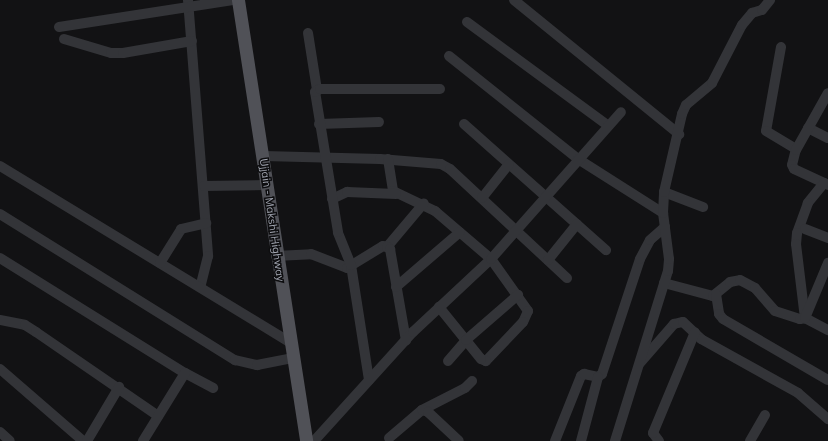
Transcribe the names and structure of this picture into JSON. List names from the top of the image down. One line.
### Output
{"streets":{"main road":["Ujjain - Makshi Highway"]}}
